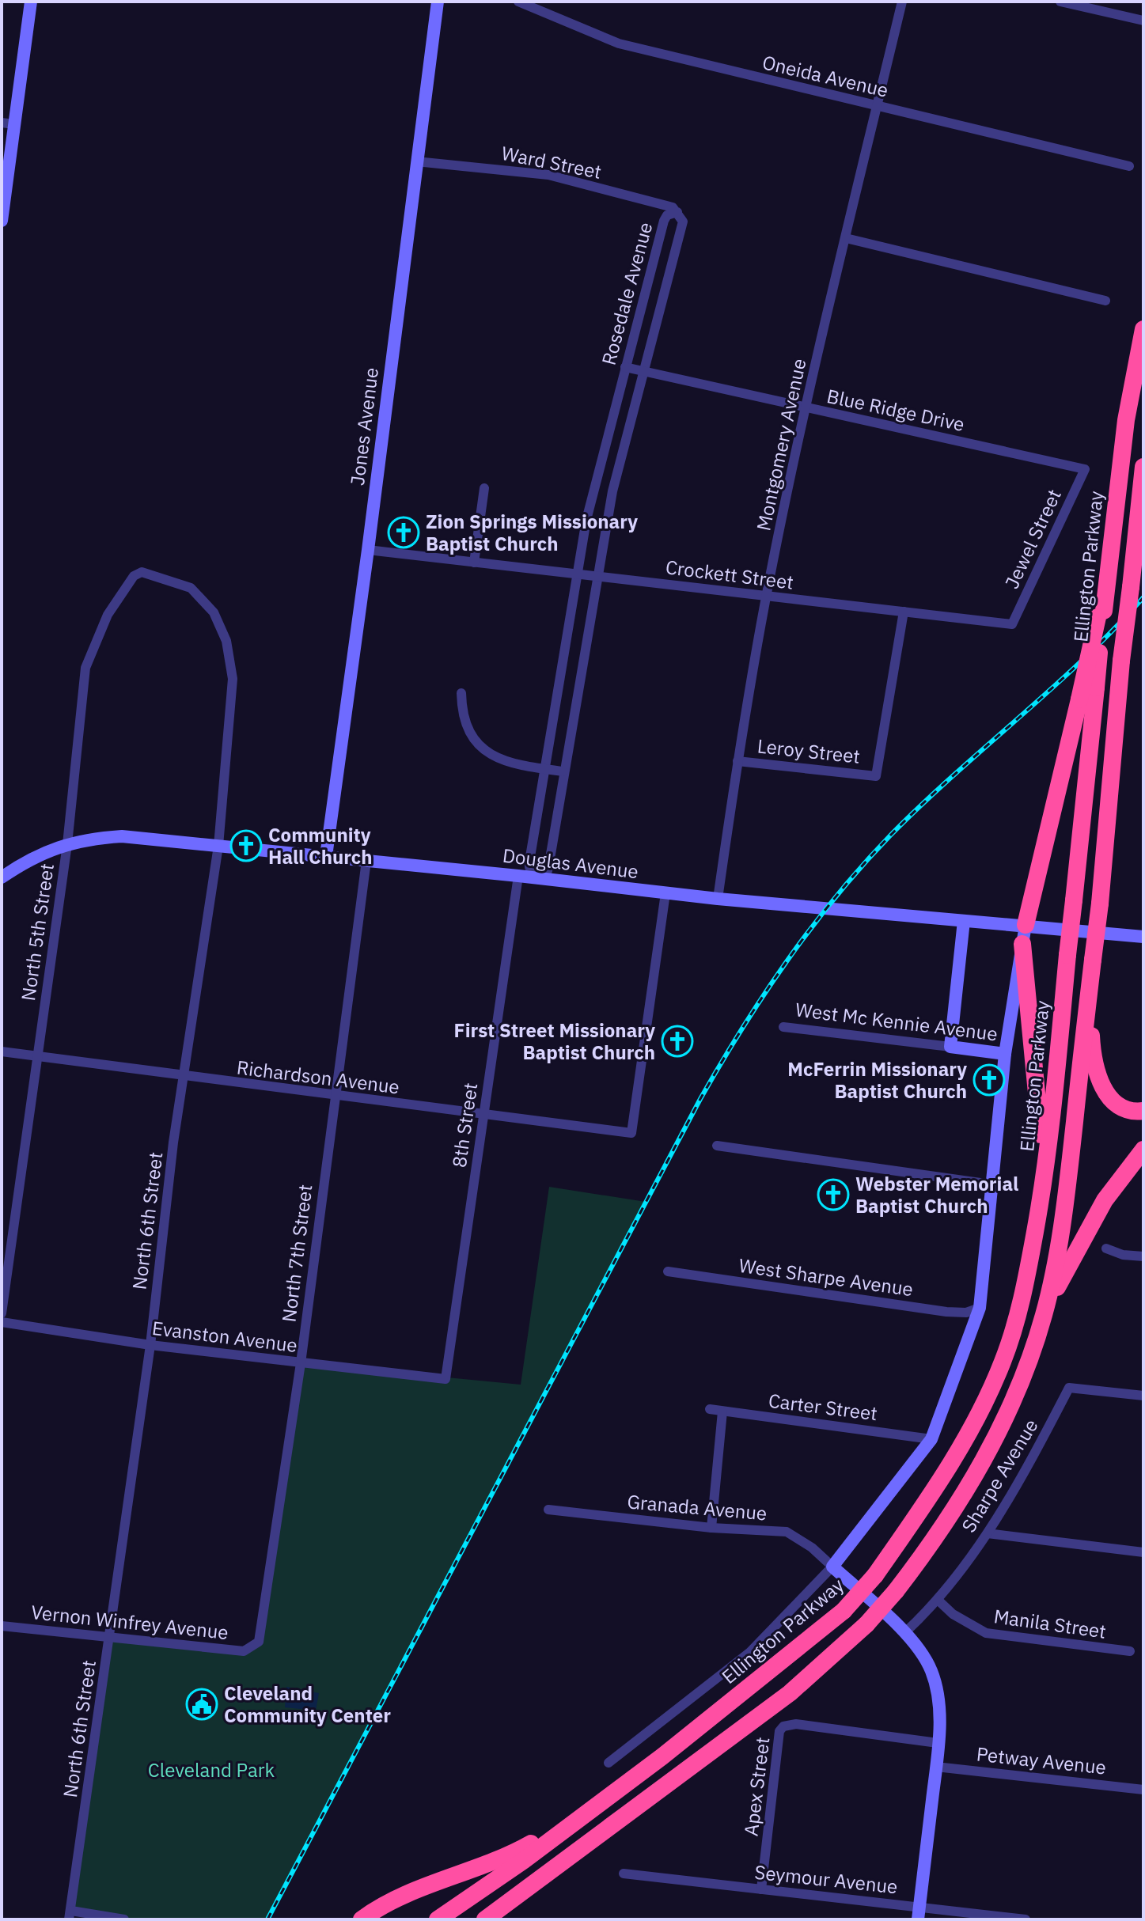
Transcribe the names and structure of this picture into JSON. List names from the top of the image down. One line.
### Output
{"streets":{"highway":["Ellington Parkway"],"street":["Oneida Avenue","Ward Street","Rosedale Avenue","Blue Ridge Drive","Jones Avenue","Montgomery Avenue","Jewel Street","Crockett Street","Leroy Street","Douglas Avenue","North 5th Street","West Mc Kennie Avenue","Richardson Avenue","8th Street","North 6th Street","North 7th Street","West Sharpe Avenue","Evanston Avenue","Carter Street","Sharpe Avenue","Granada Avenue","Vernon Winfrey Avenue","Manila Street","Petway Avenue","Apex Street","Seymour Avenue"]},"crossings":[["Oneida Avenue","Montgomery Avenue"],["Ward Street","Rosedale Avenue"],["Ward Street","Jones Avenue"],["Rosedale Avenue","Blue Ridge Drive"],["Rosedale Avenue","Crockett Street"],["Rosedale Avenue","Douglas Avenue"],["Blue Ridge Drive","Montgomery Avenue"],["Blue Ridge Drive","Jewel Street"],["Jones Avenue","Crockett Street"],["Jones Avenue","Douglas Avenue"],["Montgomery Avenue","Crockett Street"],["Montgomery Avenue","Leroy Street"],["Montgomery Avenue","Douglas Avenue"],["Jewel Street","Crockett Street"],["Crockett Street","Leroy Street"],["Douglas Avenue","North 5th Street"],["Douglas Avenue","Richardson Avenue"],["Douglas Avenue","8th Street"],["Douglas Avenue","North 6th Street"],["Douglas Avenue","North 7th Street"],["North 5th Street","Richardson Avenue"],["North 5th Street","North 6th Street"],["Richardson Avenue","8th Street"],["Richardson Avenue","North 6th Street"],["Richardson Avenue","North 7th Street"],["8th Street","Evanston Avenue"],["North 6th Street","Evanston Avenue"],["North 6th Street","Vernon Winfrey Avenue"],["North 7th Street","Evanston Avenue"],["North 7th Street","Vernon Winfrey Avenue"],["Sharpe Avenue","Manila Street"],["Apex Street","Seymour Avenue"]],"parks":["Cleveland Park"],"places":{"church":["Zion Springs Missionary Baptist Church","Community Hall Church","First Street Missionary Baptist Church","McFerrin Missionary Baptist Church","Webster Memorial Baptist Church"],"public building":["Cleveland Community Center"]}}
